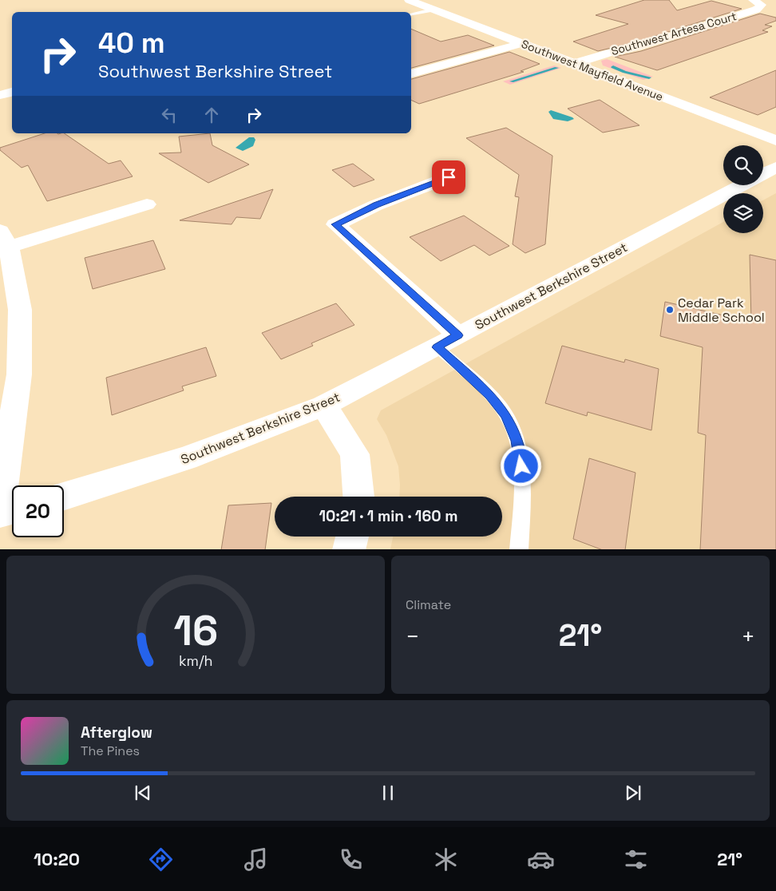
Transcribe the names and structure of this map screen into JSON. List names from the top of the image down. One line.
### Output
{"streets":{"street":["Southwest Artesa Court","Southwest Mayfield Avenue","Southwest Berkshire Street"]},"crossings":[["Southwest Artesa Court","Southwest Mayfield Avenue"]],"places":["Cedar Park Middle School"],"page":{"turn":["40 m","Southwest Berkshire Street"],"limit":"20","trip":"10:21 · 1 min · 160 m","tile":"Climate","heat":["−","21°","+"],"song":["Afterglow","The Pines"],"tabs":["10:20","21°"],"gauge":["16","km/h"]}}
